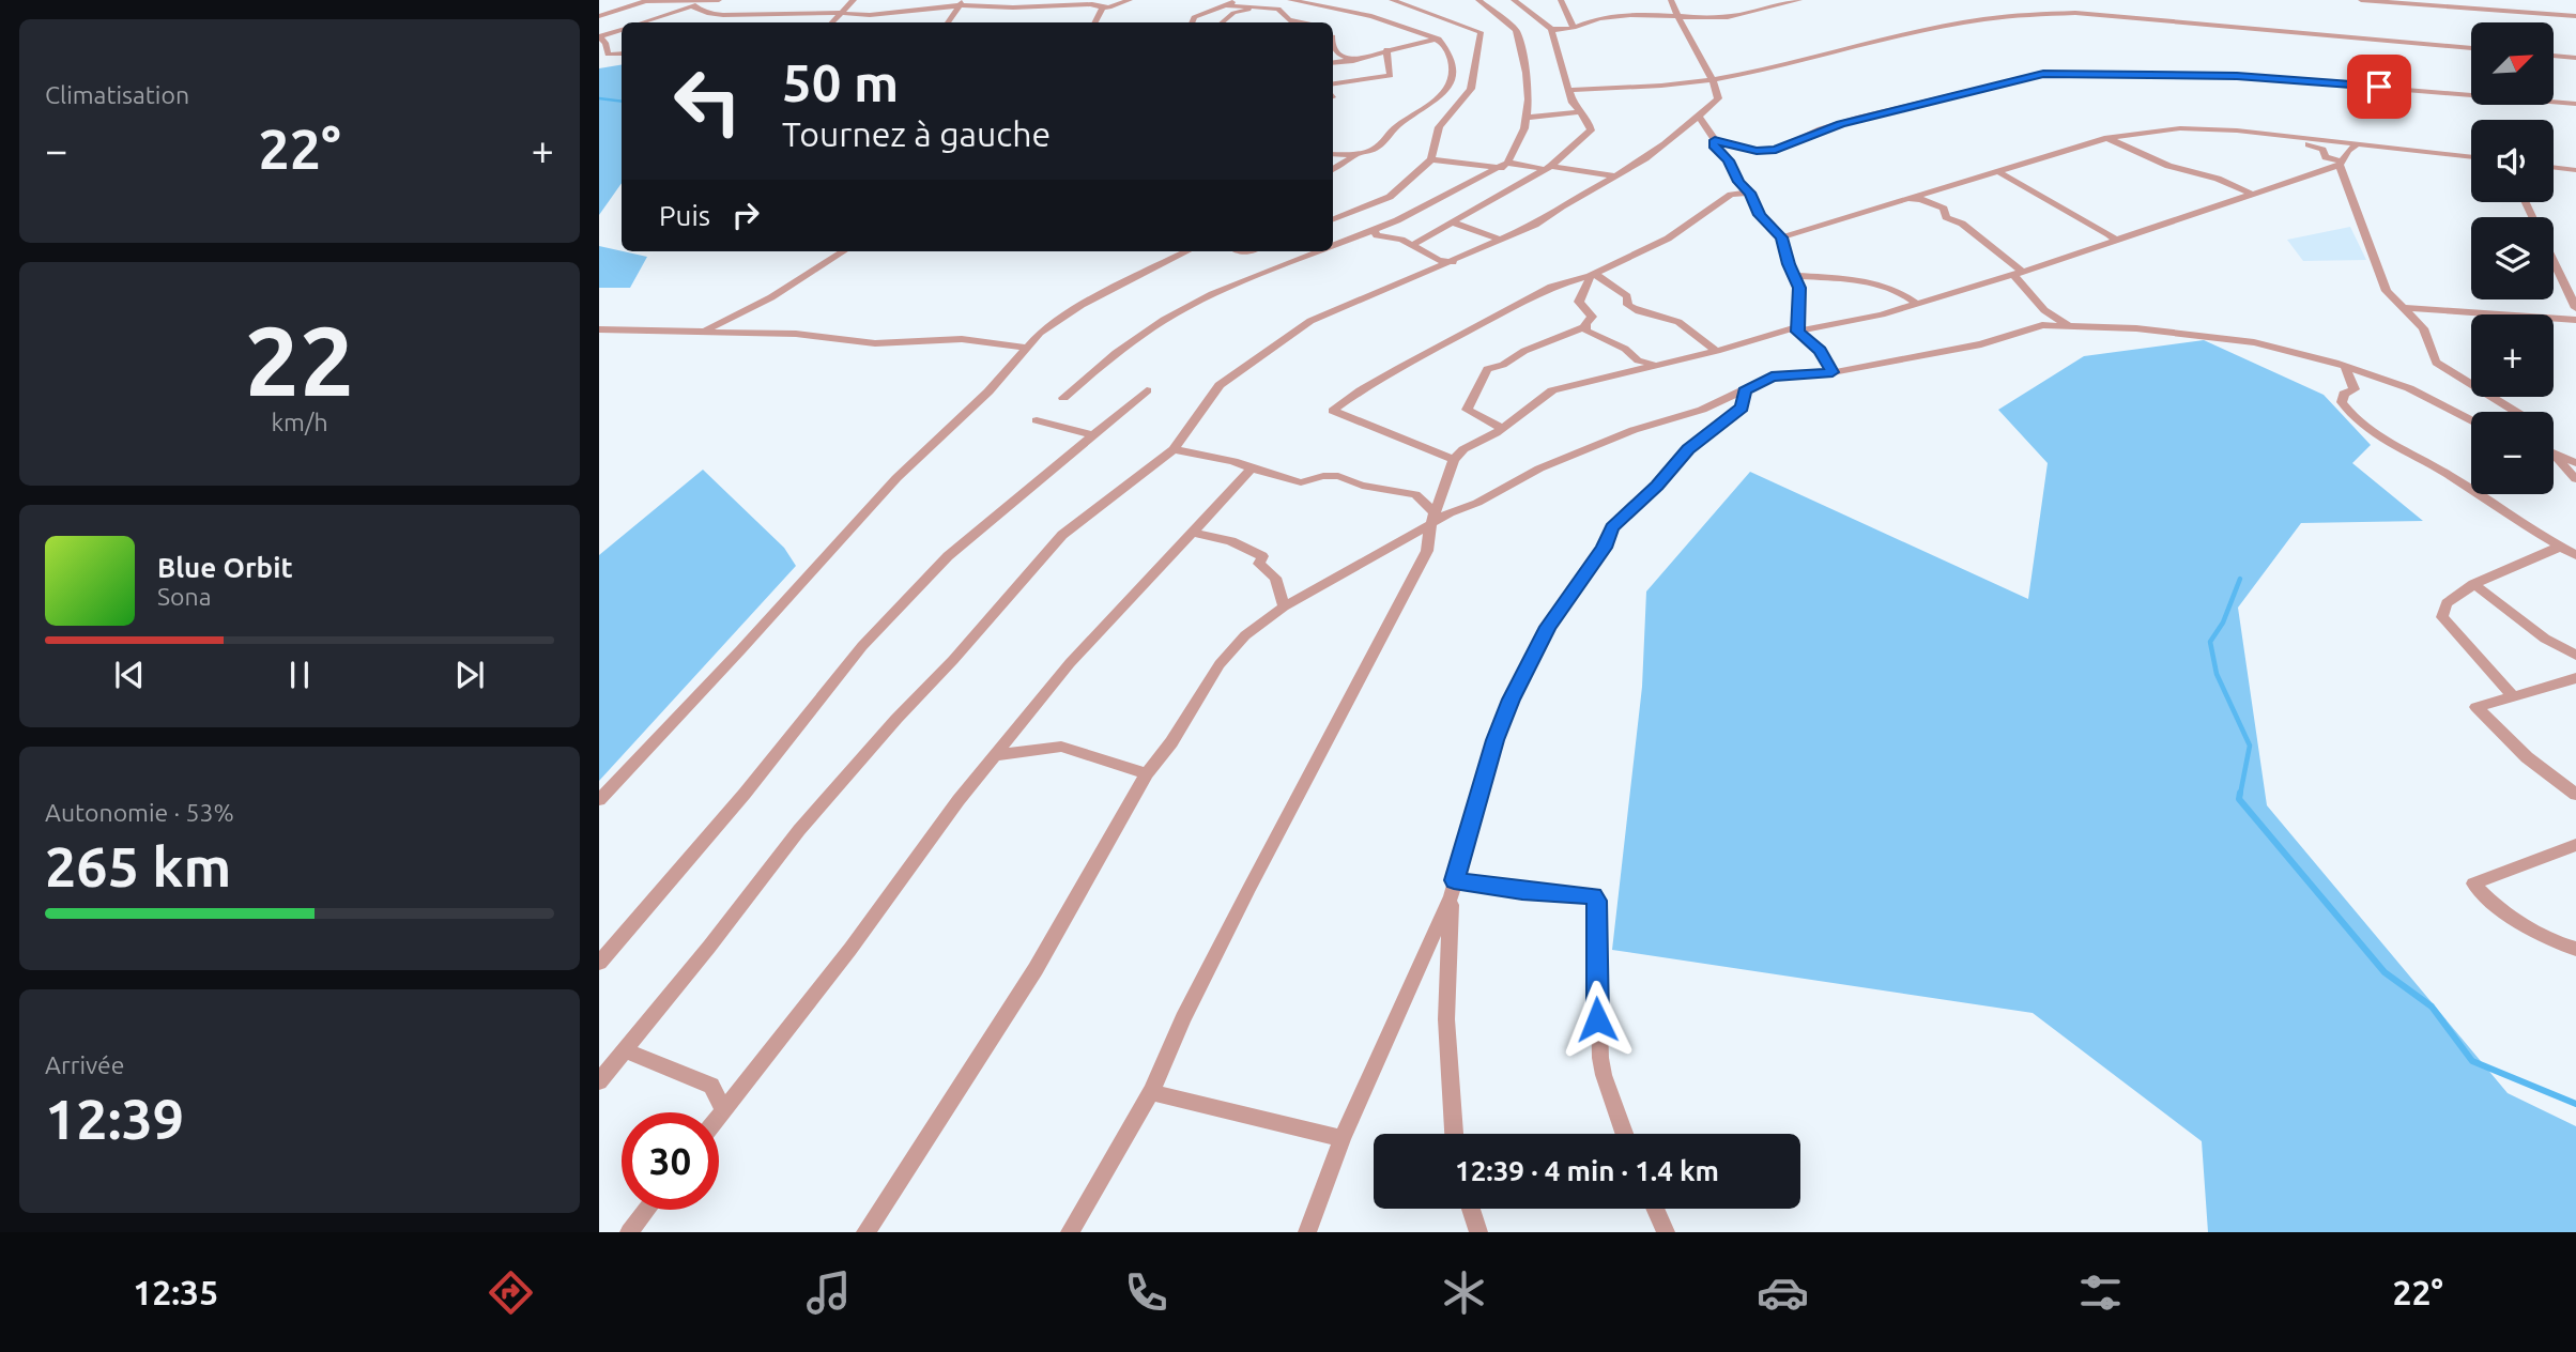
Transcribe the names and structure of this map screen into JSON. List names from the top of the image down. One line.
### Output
{"north":"top right","page":{"tile":["Climatisation",["22","km/h"],["Autonomie · 53%","265 km"],["Arrivée","12:39"]],"map_buttons":["+","−"],"turn":["50 m","Tournez à gauche"],"heat":["−","22°","+"],"then":"Puis","song":["Blue Orbit","Sona"],"limit":"30","trip":"12:39 · 4 min · 1.4 km","tabs":["12:35","22°"]}}
